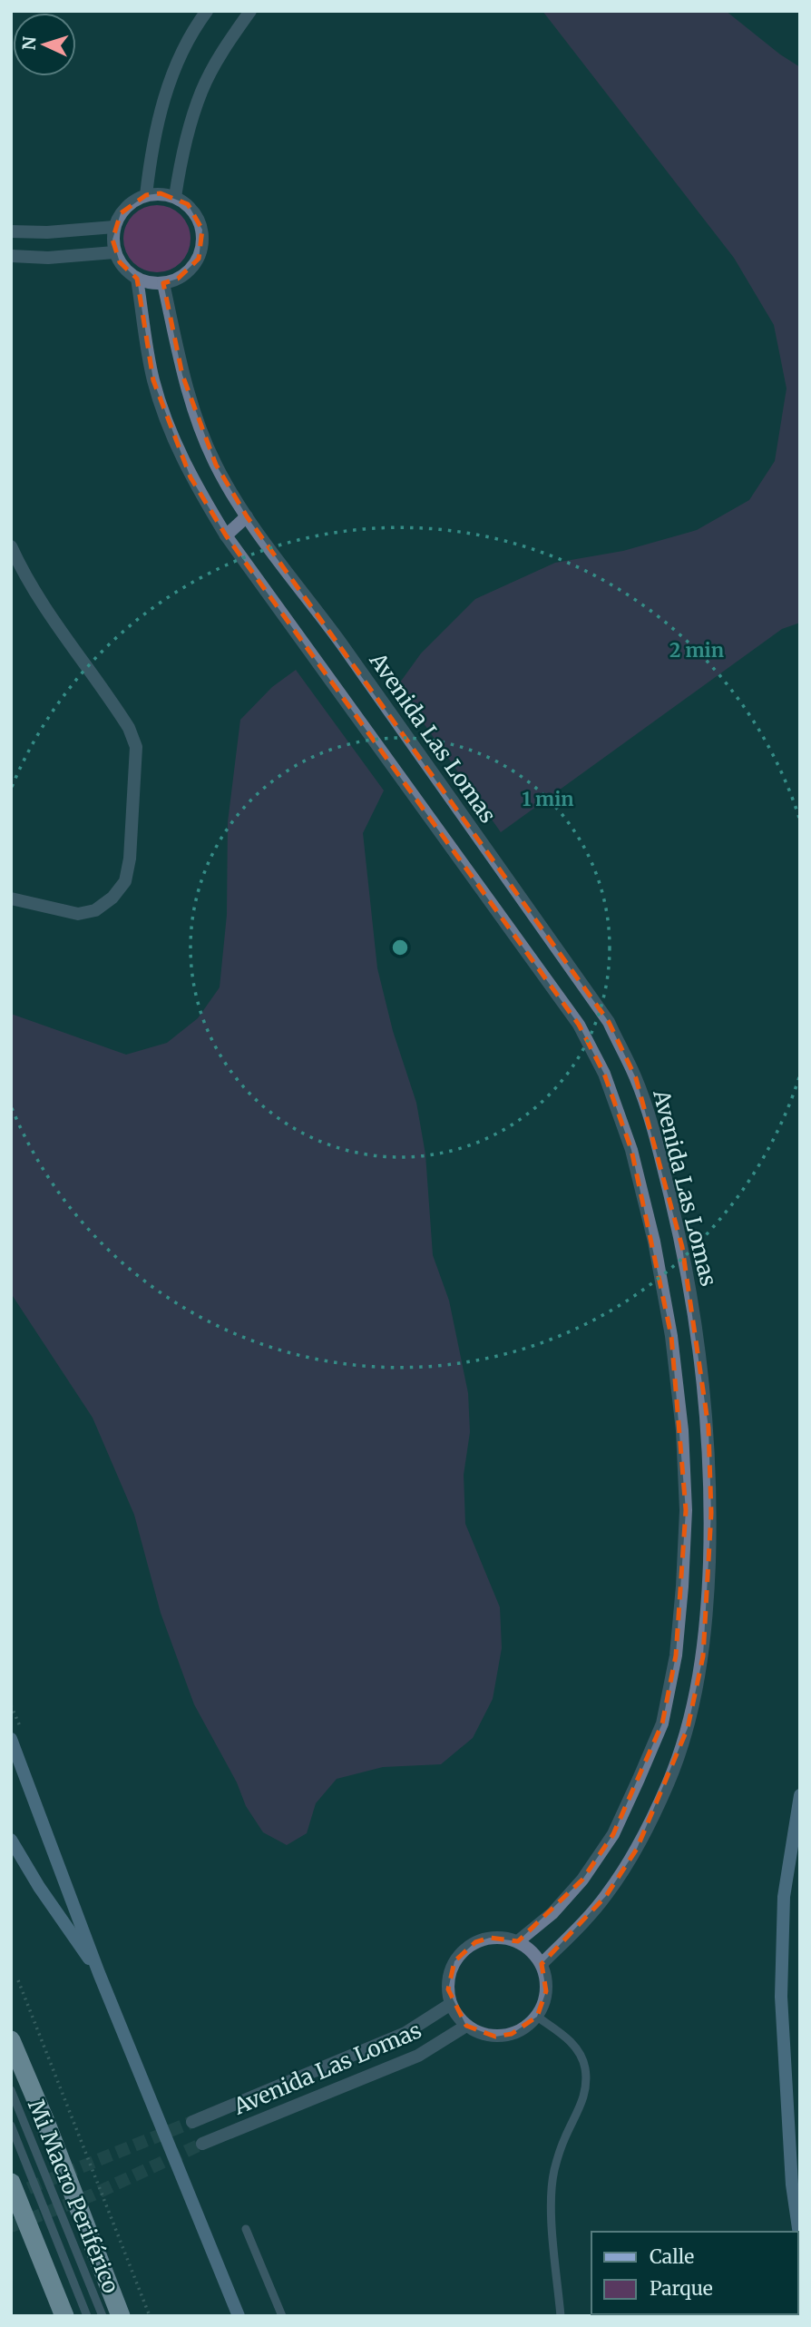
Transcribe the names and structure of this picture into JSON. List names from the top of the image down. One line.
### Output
{"streets":{"street":["Avenida Las Lomas"],"lane":["Mi Macro Periférico"]},"legend":["Calle","Parque"],"north":"left","rings":["2 min","1 min"]}
